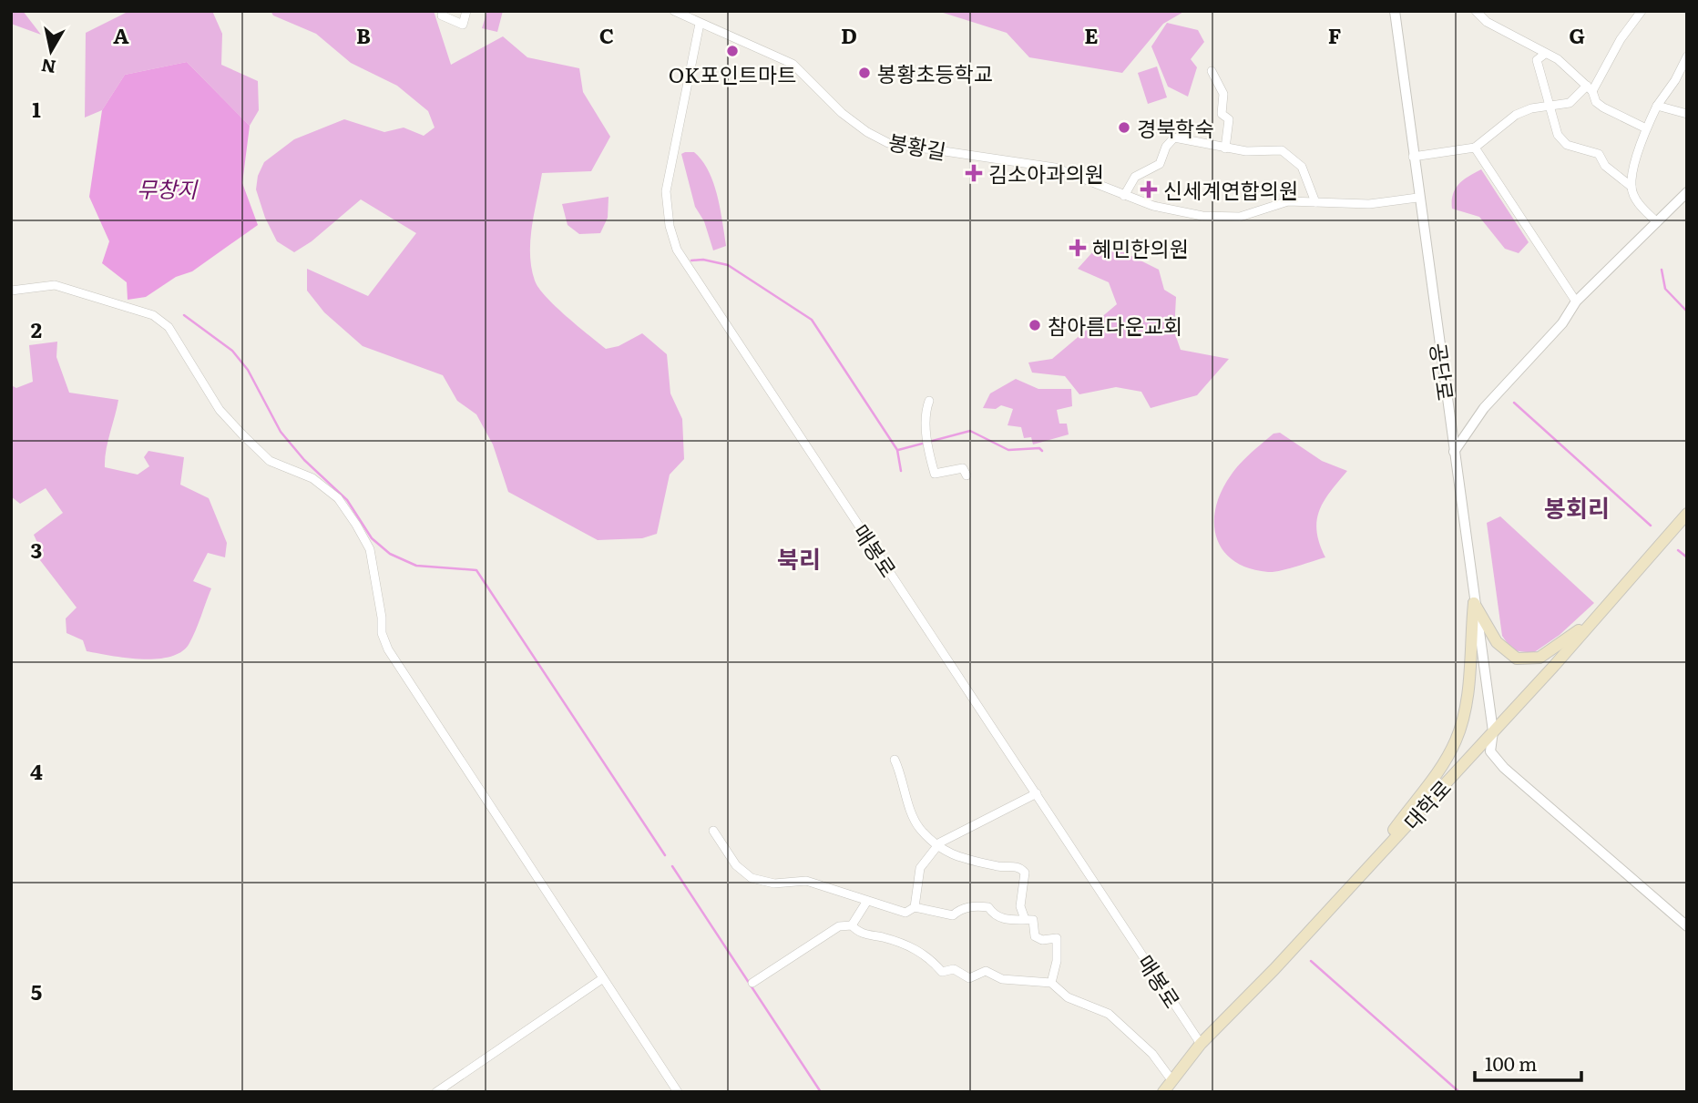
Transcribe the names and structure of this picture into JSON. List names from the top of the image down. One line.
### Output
{"streets":{"main road":["대학로"],"street":["봉황길","공단로","매봉로"]},"crossings":[["봉황길","공단로"],["봉황길","매봉로"],["공단로","대학로"],["매봉로","대학로"]],"districts":["봉회리","북리"],"water":["무창지"],"places":{"other":["OK포인트마트","봉황초등학교","경북학숙","참아름다운교회"],"health":["김소아과의원","신세계연합의원","혜민한의원"]},"scale_bar":"100 m","north":"bottom","grid":{"columns":["A","B","C","D","E","F","G"],"rows":["1","2","3","4","5"]}}
